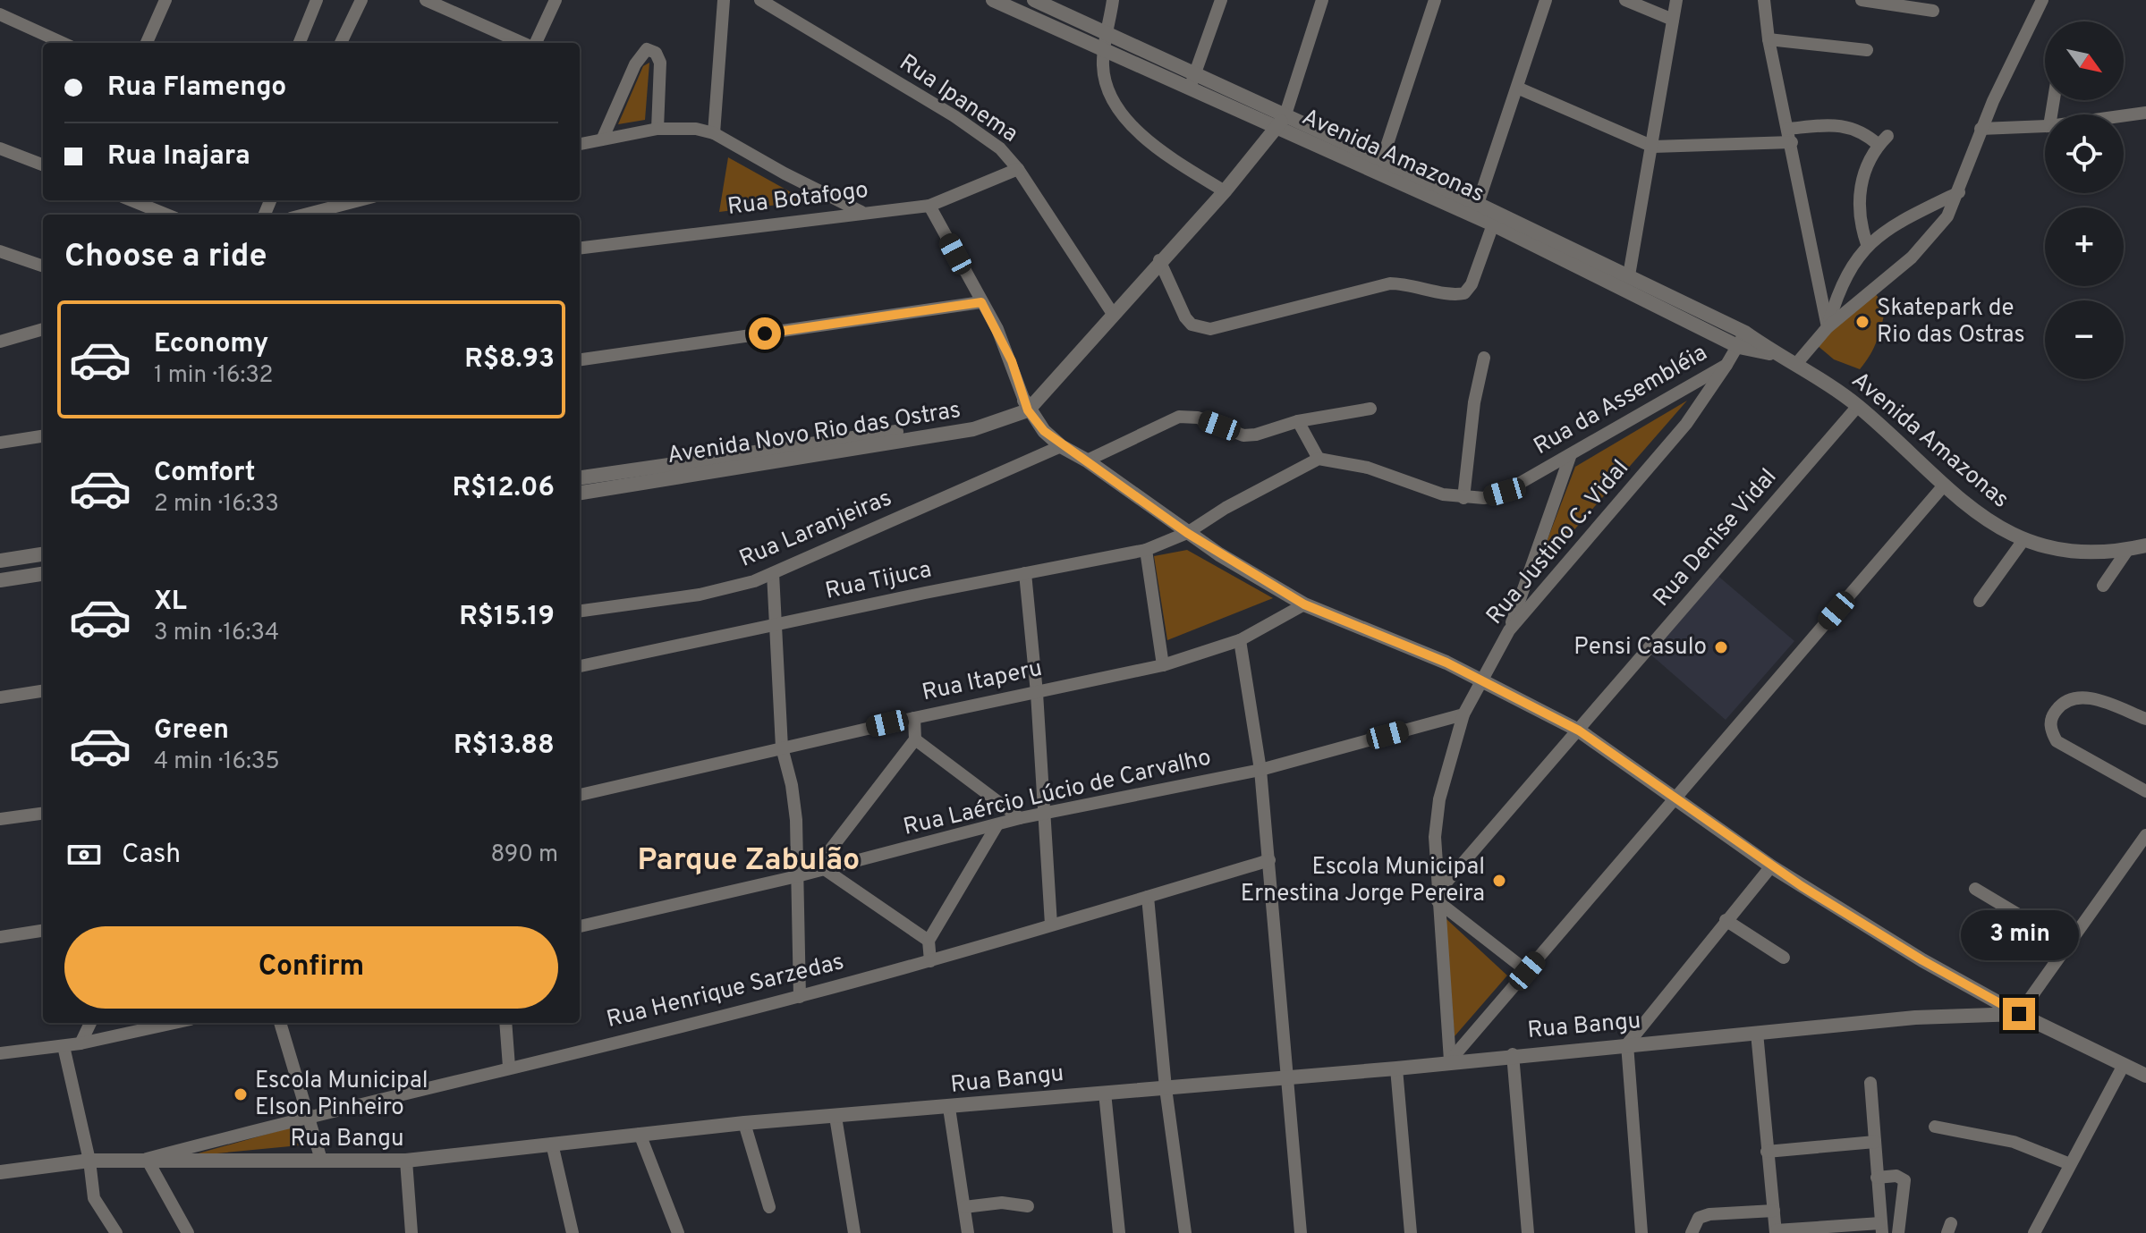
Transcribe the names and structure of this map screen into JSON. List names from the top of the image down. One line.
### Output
{"streets":{"street":["Rua Ipanema","Avenida Amazonas","Rua Botafogo","Rua da Assembléia","Avenida Novo Rio das Ostras","Rua Laranjeiras","Rua Denise Vidal","Rua Justino C. Vidal","Rua Tijuca","Rua Itaperu","Rua Laércio Lúcio de Carvalho","Rua Henrique Sarzedas","Rua Bangu"]},"crossings":[["Rua Ipanema","Rua Botafogo"],["Rua Ipanema","Avenida Novo Rio das Ostras"],["Avenida Amazonas","Rua da Assembléia"],["Avenida Amazonas","Avenida Novo Rio das Ostras"],["Avenida Amazonas","Rua Denise Vidal"],["Rua da Assembléia","Rua Justino C. Vidal"],["Rua Denise Vidal","Rua Justino C. Vidal"],["Rua Justino C. Vidal","Rua Laércio Lúcio de Carvalho"],["Rua Justino C. Vidal","Rua Bangu"],["Rua Henrique Sarzedas","Rua Bangu"]],"districts":["Parque Zabulão"],"places":["Skatepark de Rio das Ostras","Pensi Casulo","Escola Municipal Ernestina Jorge Pereira","Escola Municipal Elson Pinheiro"],"north":"bottom right","page":{"map_buttons":["+","−"],"banner":["Rua Flamengo","Rua Inajara"],"heading":"Choose a ride","list":[{"name":"Economy","note":"1 min · 16:32","value":"R$8.93"},{"name":"Comfort","note":"2 min · 16:33","value":"R$12.06"},{"name":"XL","note":"3 min · 16:34","value":"R$15.19"},{"name":"Green","note":"4 min · 16:35","value":"R$13.88"}],"pay":["Cash","890 m"],"bubble":"3 min","buttons":"Confirm"}}
